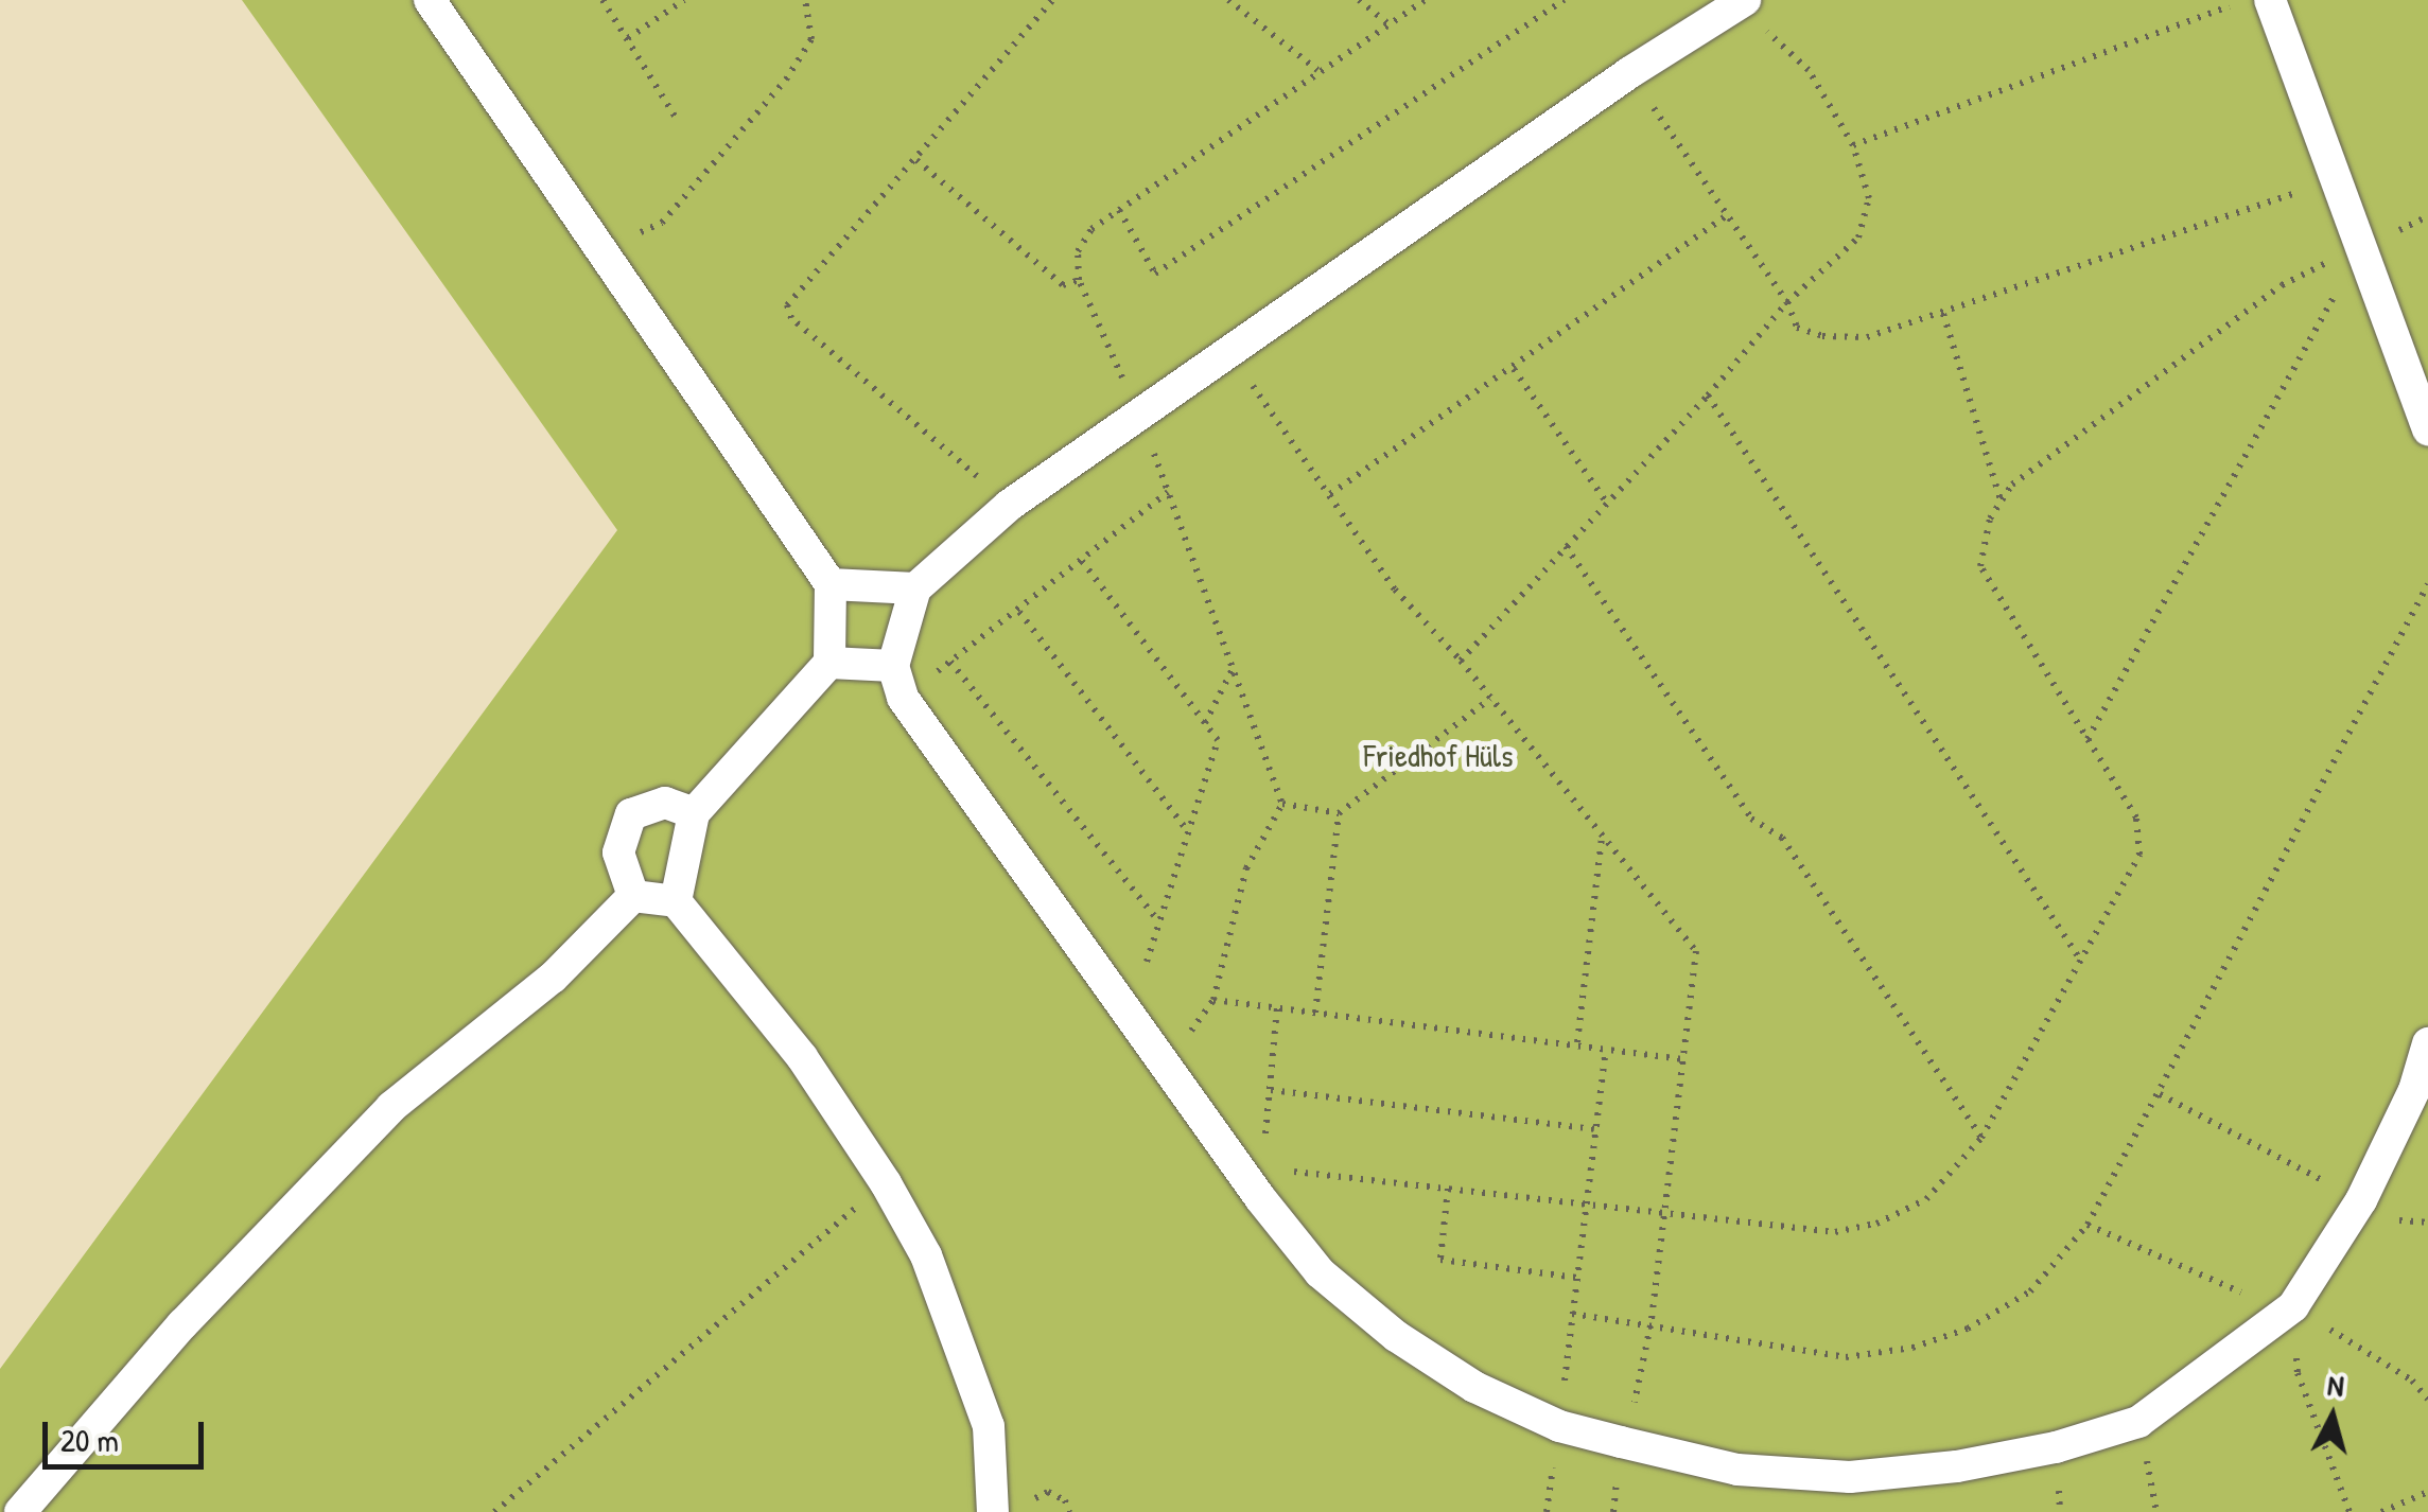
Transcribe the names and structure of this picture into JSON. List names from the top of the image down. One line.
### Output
{"parks":["Friedhof Hüls"],"scale_bar":"20 m","north":"top"}
